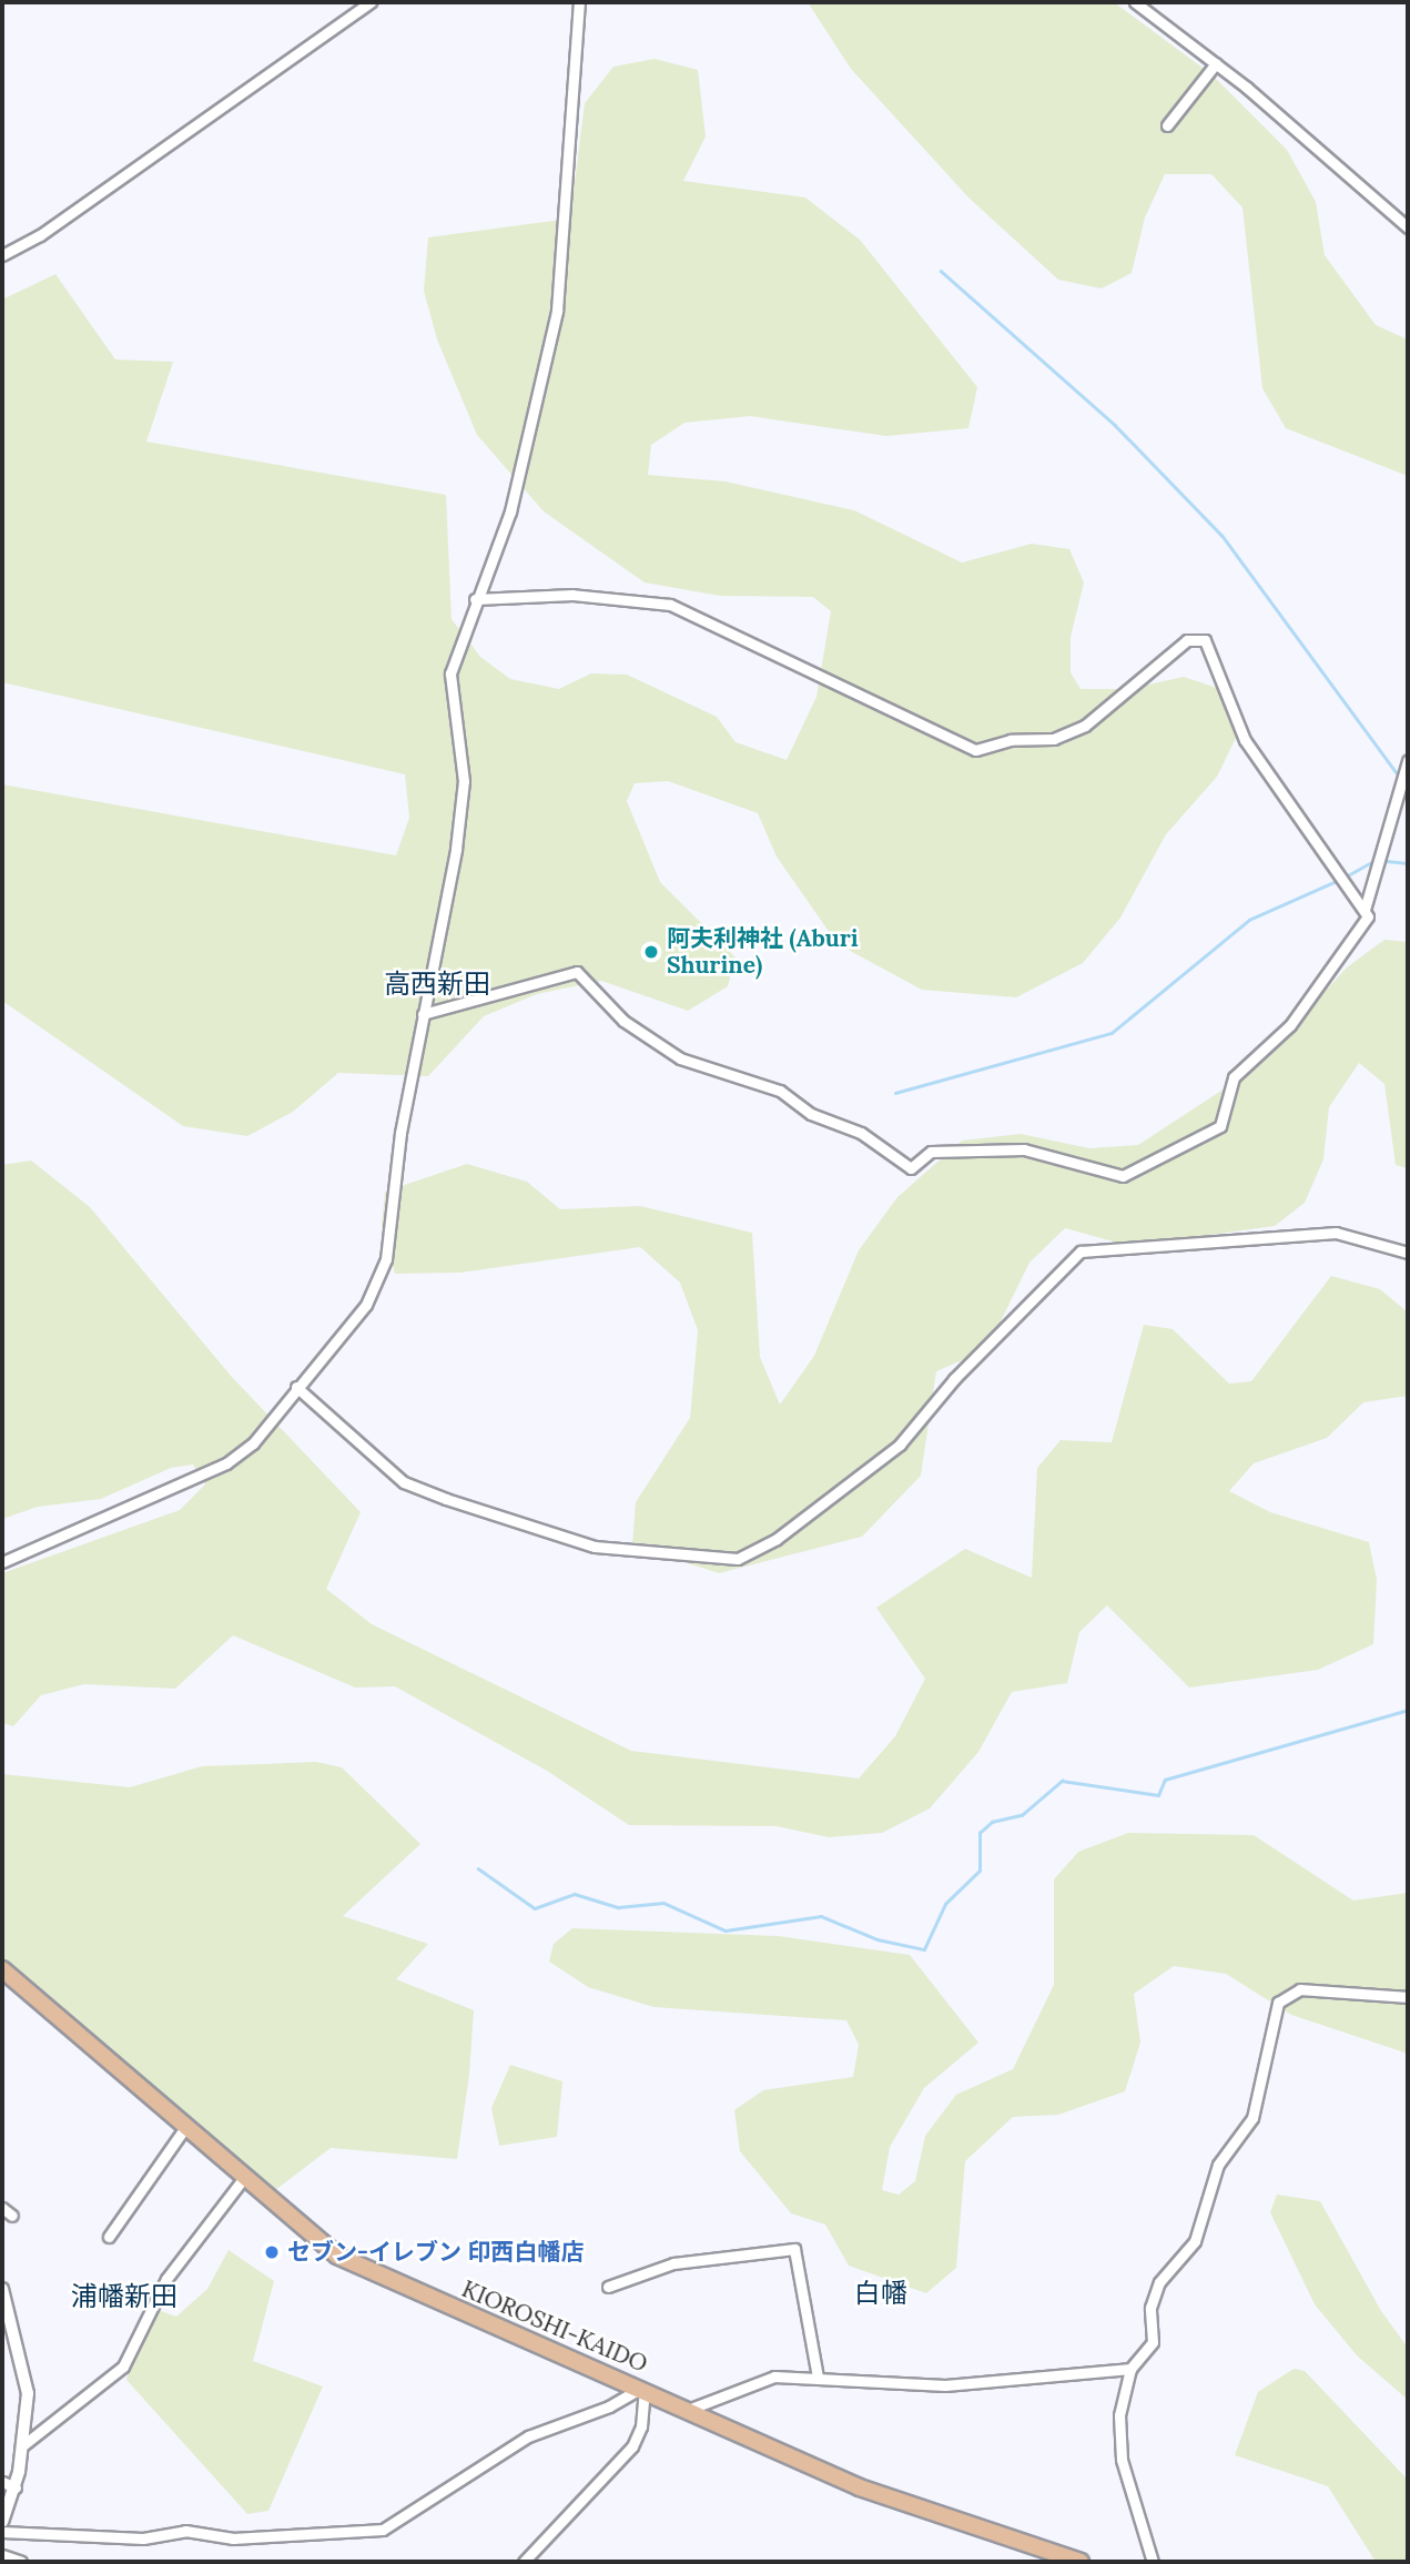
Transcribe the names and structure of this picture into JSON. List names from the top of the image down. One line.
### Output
{"streets":{"main road":["KIOROSHI-KAIDO"]},"districts":["高西新田","白幡","浦幡新田"],"places":["阿夫利神社 (Aburi Shurine)","セブン-イレブン 印西白幡店"]}
